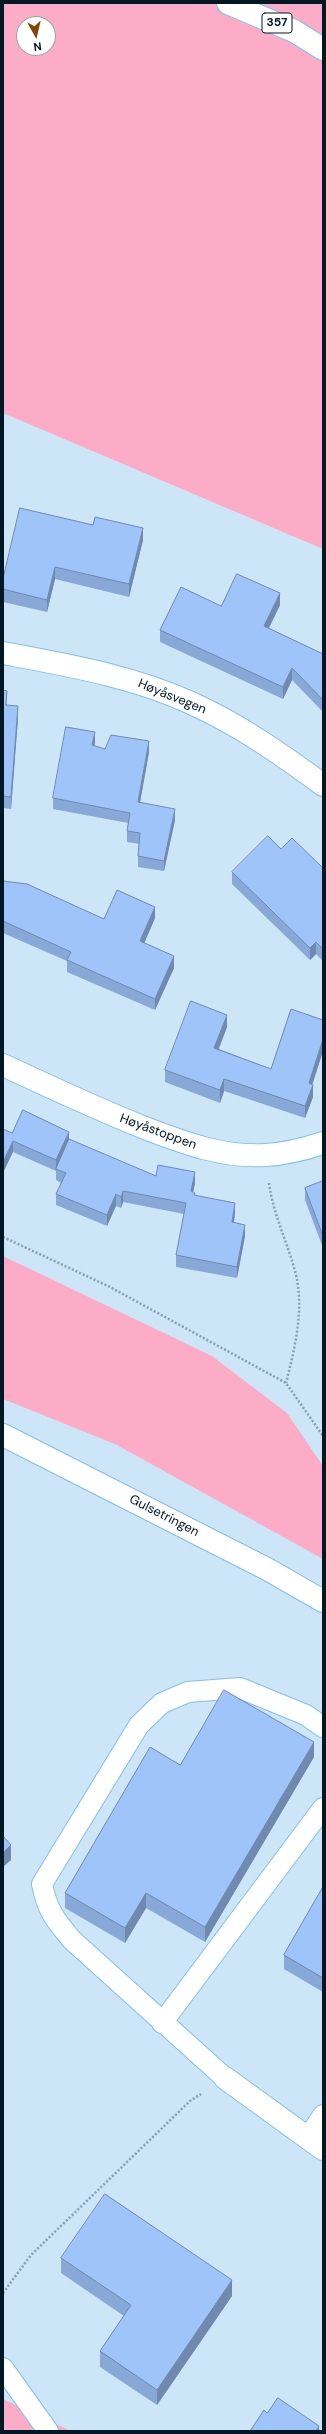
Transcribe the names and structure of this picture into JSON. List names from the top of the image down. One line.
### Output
{"streets":{"street":["357","Høyåsvegen","Høyåstoppen","Gulsetringen"]},"north":"bottom"}
